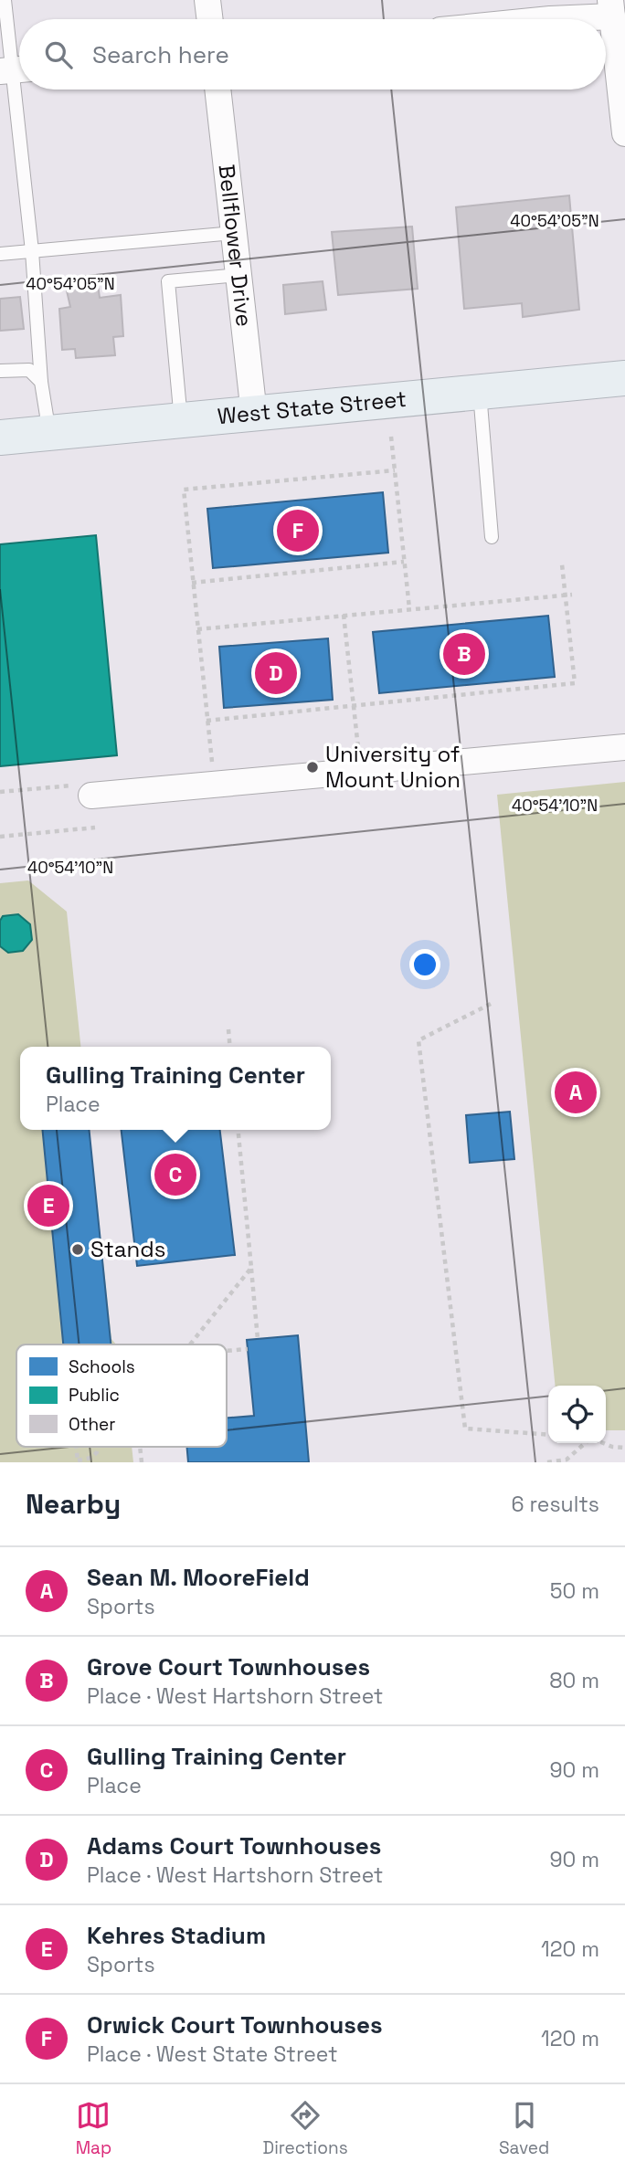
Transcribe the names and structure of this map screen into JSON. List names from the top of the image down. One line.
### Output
{"streets":{"highway":["West State Street"],"street":["Bellflower Drive"]},"crossings":[["Bellflower Drive","West State Street"]],"places":["University of Mount Union","Stands"],"legend":["Schools","Public","Other"],"page":{"search":"Search here","pins":["F","B","D","A","C","E"],"popup":["Gulling Training Center","Place"],"heading":["Nearby","6 results"],"list":[{"mark":"A","name":"Sean M. MooreField","note":"Sports","value":"50 m"},{"mark":"B","name":"Grove Court Townhouses","note":"Place · West Hartshorn Street","value":"80 m"},{"mark":"C","name":"Gulling Training Center","note":"Place","value":"90 m"},{"mark":"D","name":"Adams Court Townhouses","note":"Place · West Hartshorn Street","value":"90 m"},{"mark":"E","name":"Kehres Stadium","note":"Sports","value":"120 m"},{"mark":"F","name":"Orwick Court Townhouses","note":"Place · West State Street","value":"120 m"}],"nav":["Map","Directions","Saved"]},"coordinates":["40°54'05\"N","40°54'10\"N"]}
